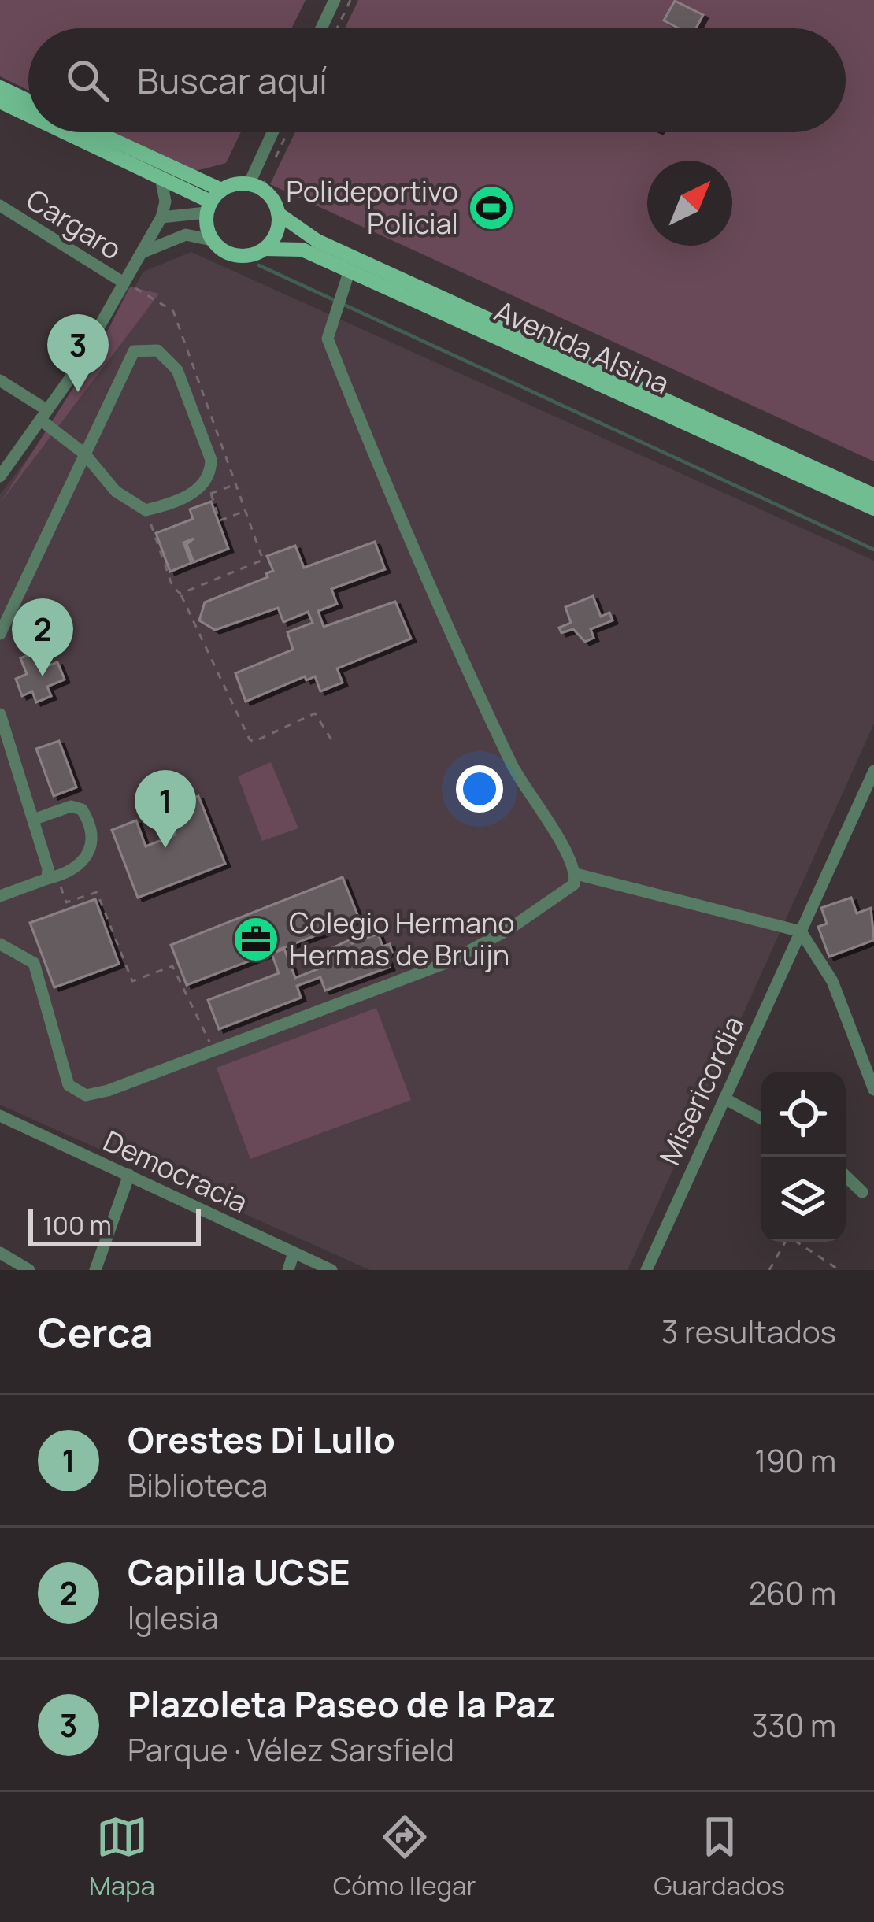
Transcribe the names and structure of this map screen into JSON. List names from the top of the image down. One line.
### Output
{"streets":{"main road":["Avenida Alsina"],"street":["Cargaro","Misericordia","Democracia"]},"places":{"sports":["Polideportivo Policial"],"office":["Colegio Hermano Hermas de Bruijn"]},"scale_bar":"100 m","north":"top right","page":{"search":"Buscar aquí","pins":["3","2","1"],"scale":"100 m","heading":["Cerca","3 resultados"],"list":[{"mark":"1","name":"Orestes Di Lullo","note":"Biblioteca","value":"190 m"},{"mark":"2","name":"Capilla UCSE","note":"Iglesia","value":"260 m"},{"mark":"3","name":"Plazoleta Paseo de la Paz","note":"Parque · Vélez Sarsfield","value":"330 m"}],"nav":["Mapa","Cómo llegar","Guardados"]}}
